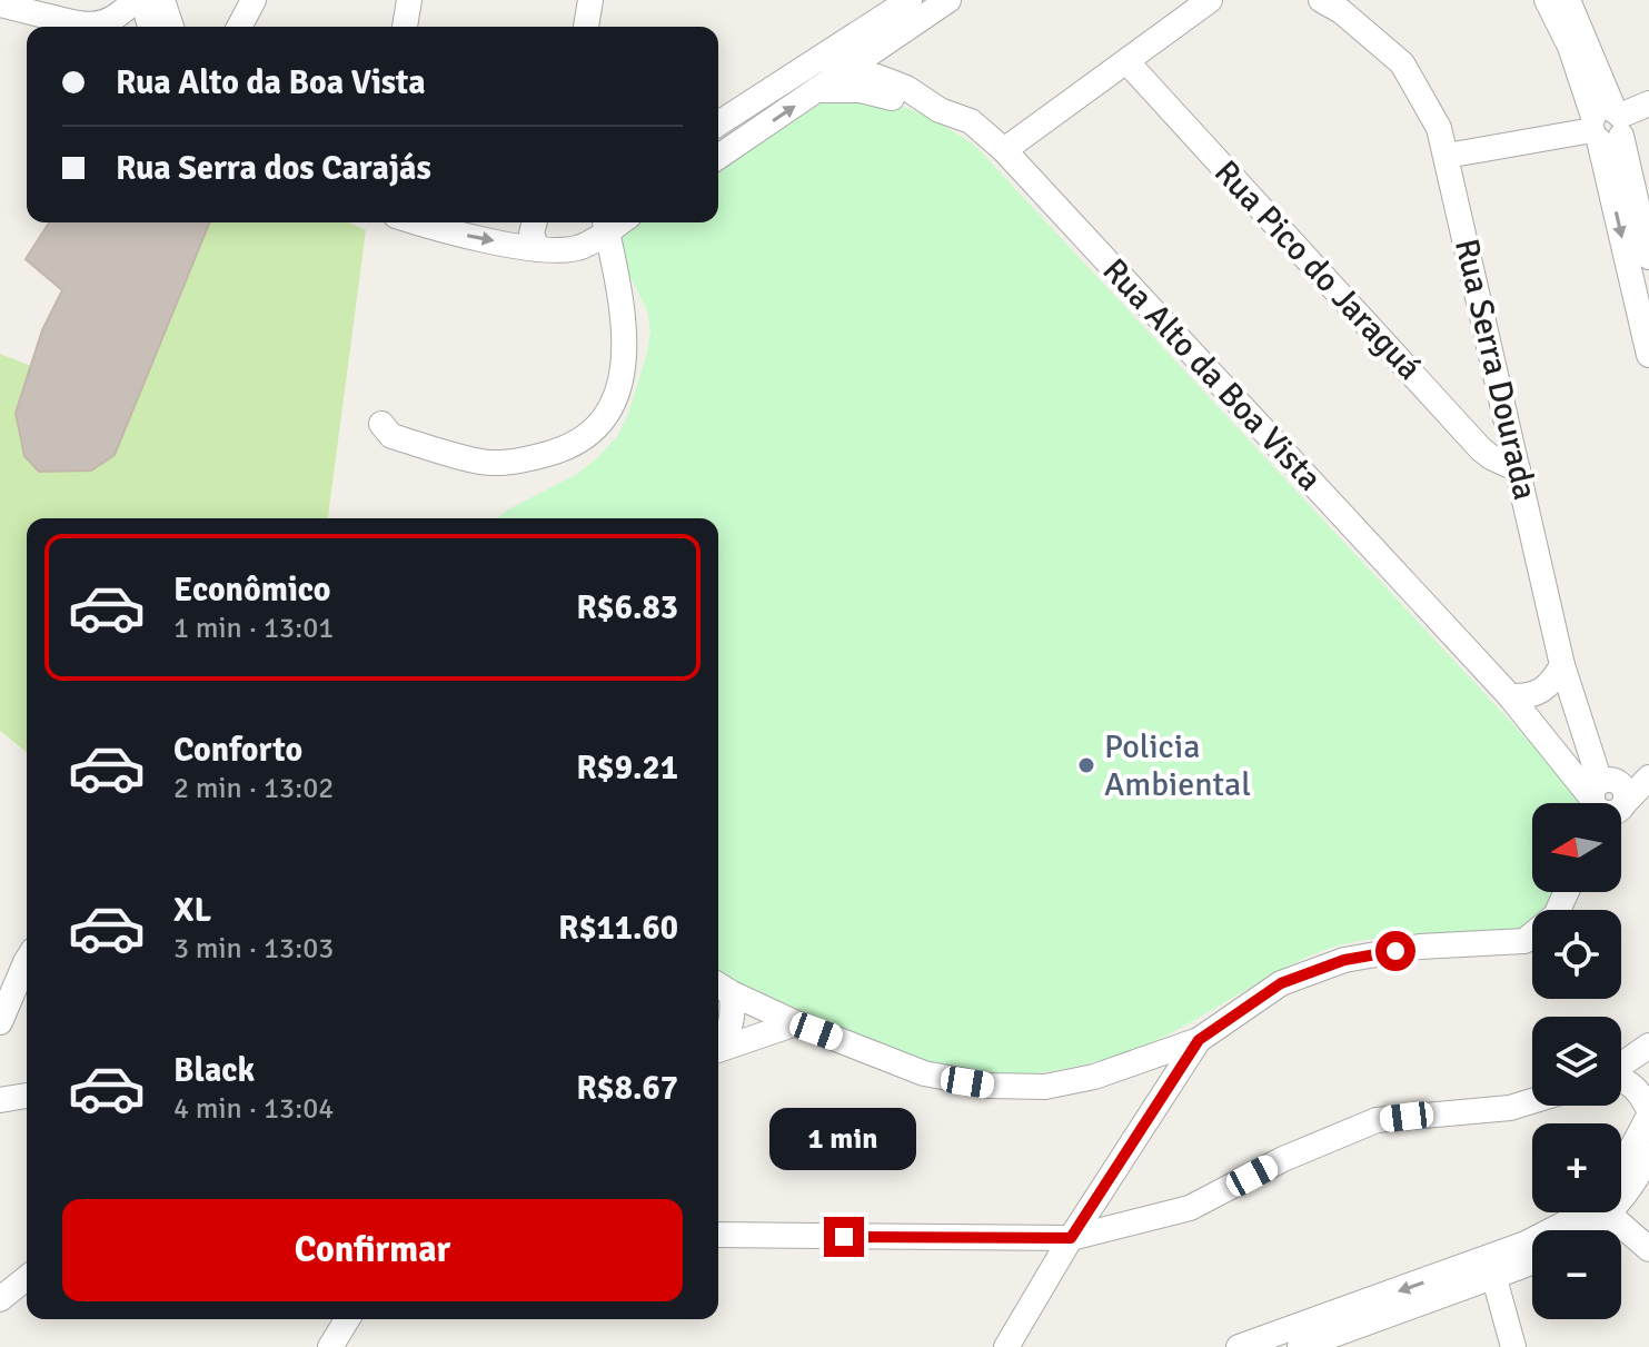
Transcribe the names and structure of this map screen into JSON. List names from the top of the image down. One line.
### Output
{"streets":{"street":["Rua Pico do Jaraguá","Rua Serra Dourada","Rua Alto da Boa Vista"]},"crossings":[["Rua Pico do Jaraguá","Rua Serra Dourada"],["Rua Serra Dourada","Rua Alto da Boa Vista"]],"places":["Policia Ambiental"],"north":"left","page":{"banner":["Rua Alto da Boa Vista","Rua Serra dos Carajás"],"list":[{"name":"Econômico","note":"1 min · 13:01","value":"R$6.83"},{"name":"Conforto","note":"2 min · 13:02","value":"R$9.21"},{"name":"XL","note":"3 min · 13:03","value":"R$11.60"},{"name":"Black","note":"4 min · 13:04","value":"R$8.67"}],"map_buttons":["+","−"],"bubble":"1 min","buttons":"Confirmar"}}
